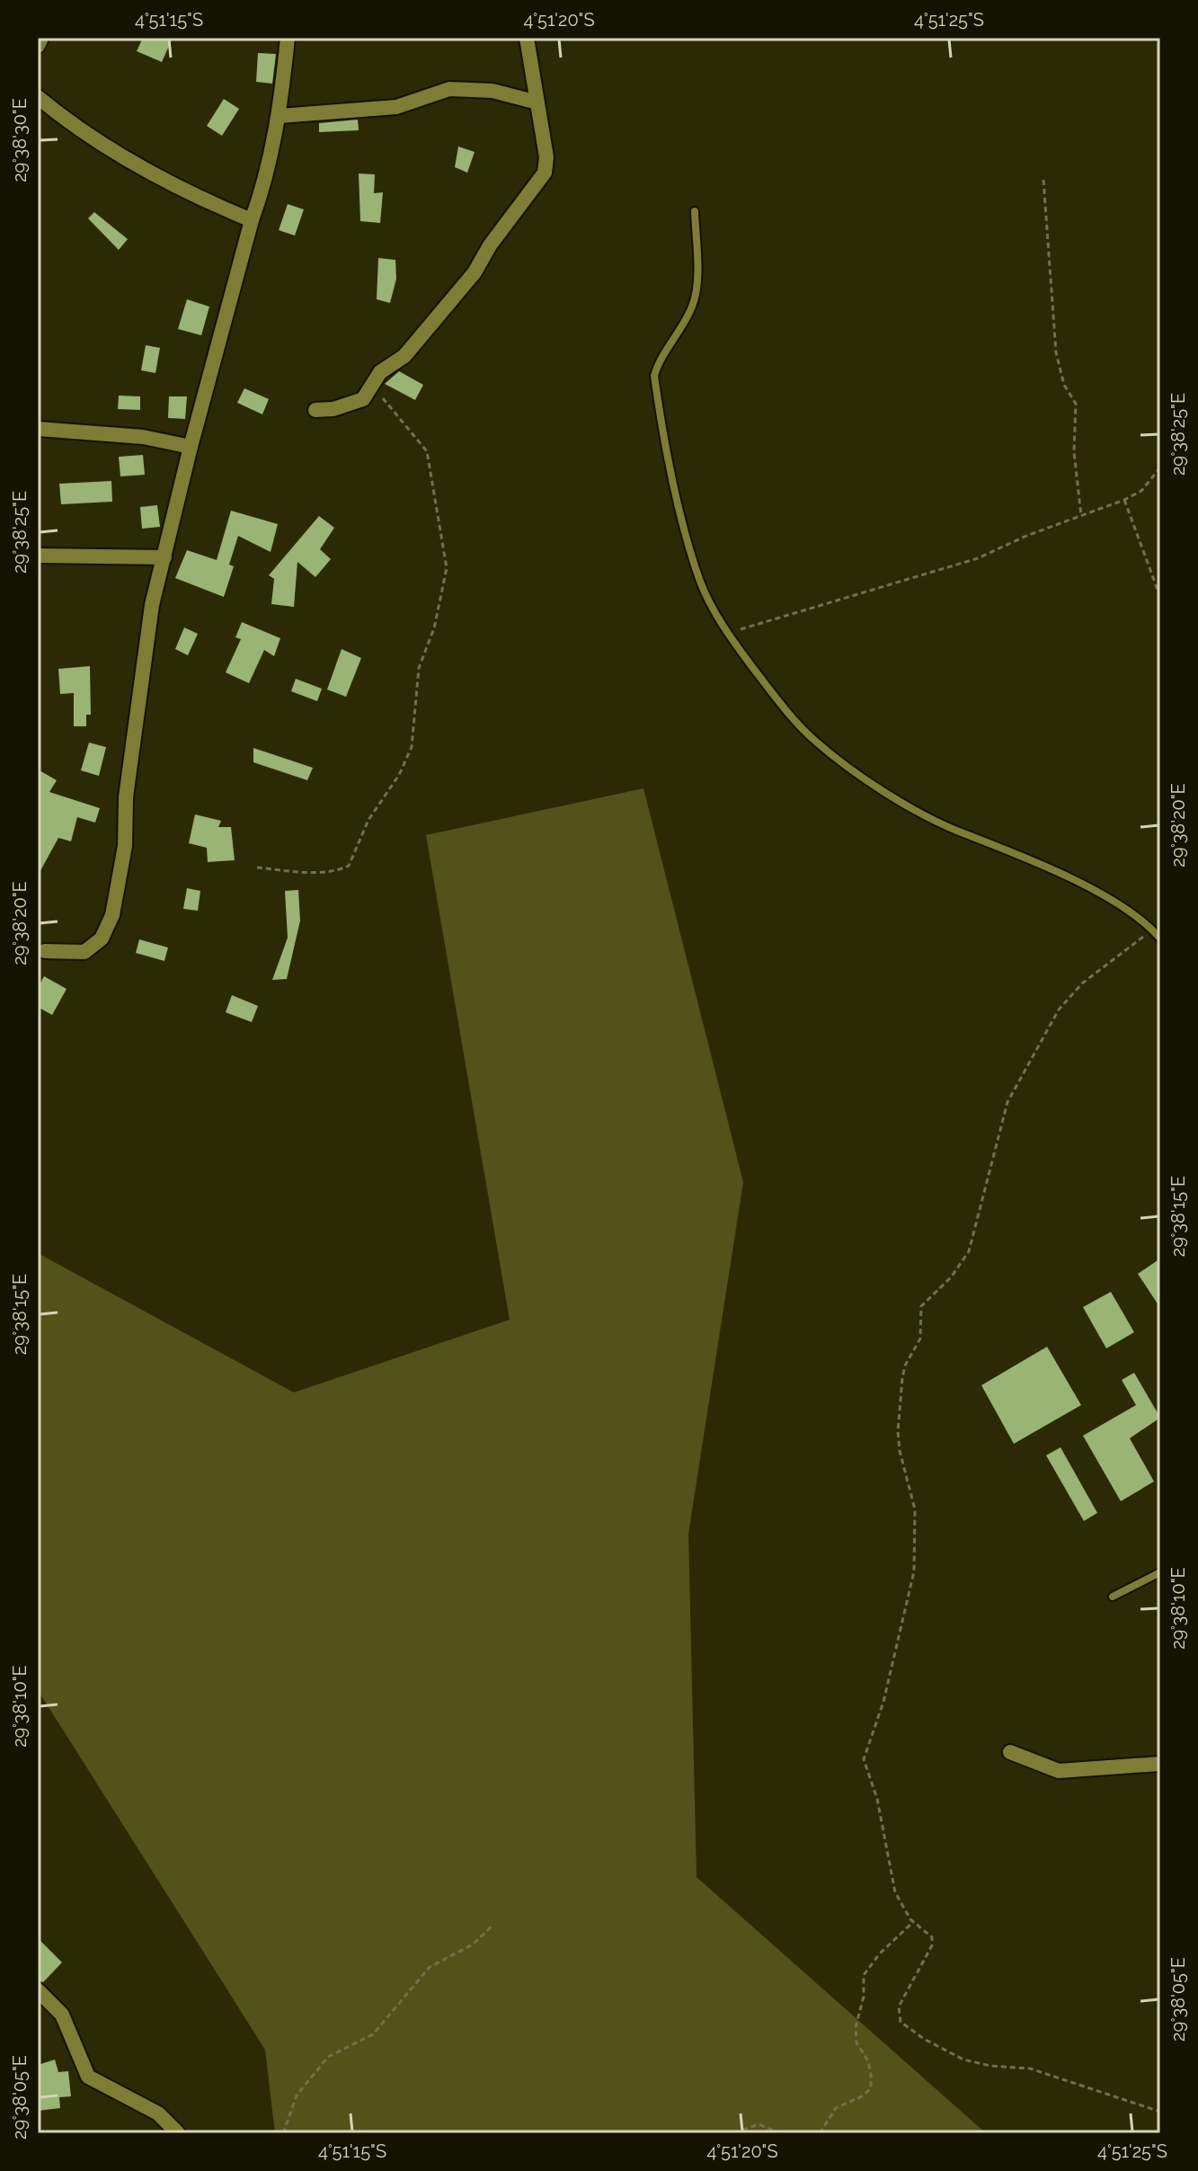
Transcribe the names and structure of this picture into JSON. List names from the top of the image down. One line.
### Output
{"coordinates":["4°51'15\"S","4°51'20\"S","4°51'25\"S","29°38'30\"E","29°38'25\"E","29°38'20\"E","29°38'15\"E","29°38'10\"E","29°38'05\"E"]}
